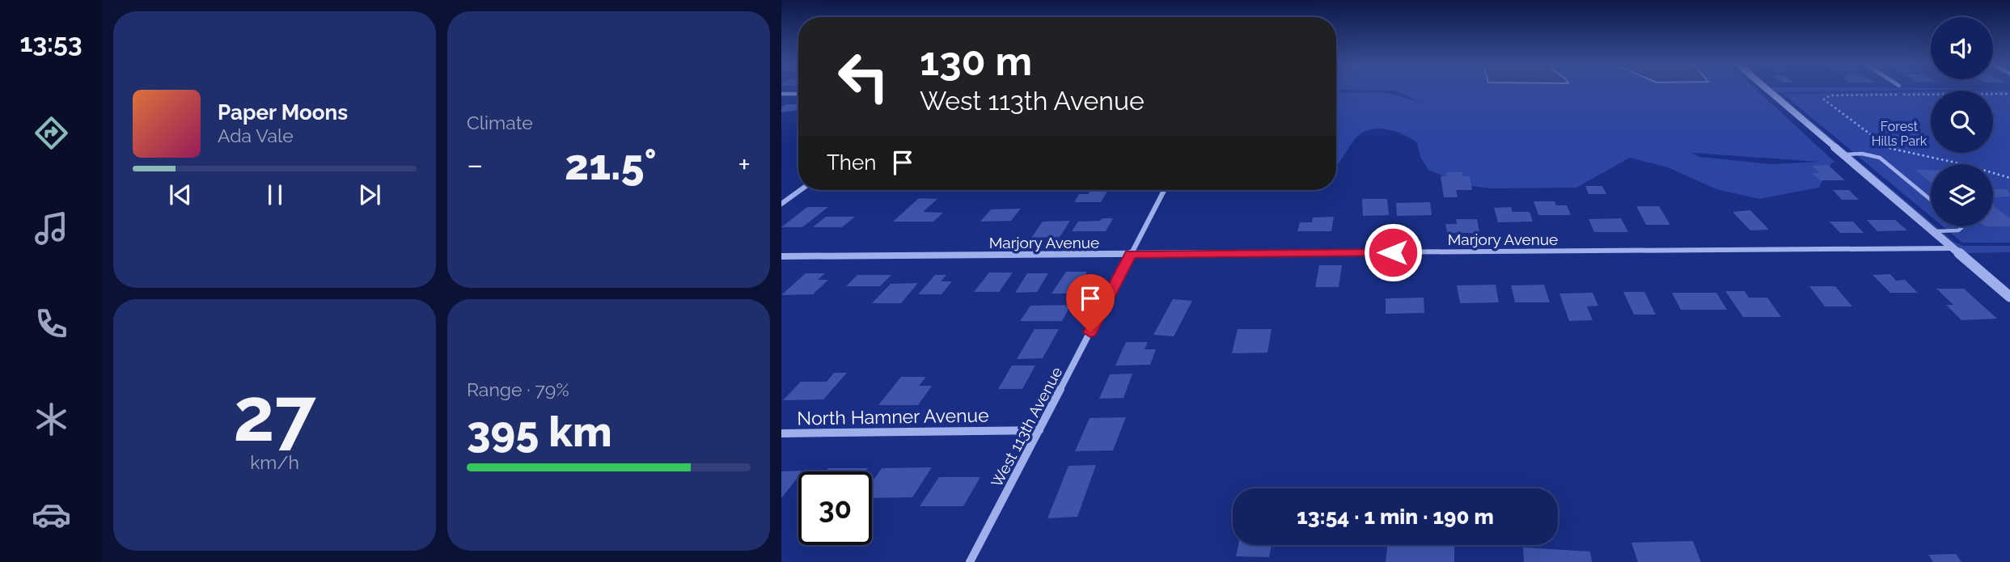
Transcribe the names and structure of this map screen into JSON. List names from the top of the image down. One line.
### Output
{"streets":{"street":["Marjory Avenue","North Hamner Avenue","West 113th Avenue"]},"crossings":[["Marjory Avenue","West 113th Avenue"],["North Hamner Avenue","West 113th Avenue"]],"parks":["Forest Hills Park"],"page":{"tabs":"13:53","tile":["Climate",["27","km/h"],["Range · 79%","395 km"]],"turn":["130 m","West 113th Avenue"],"song":["Paper Moons","Ada Vale"],"then":"Then","heat":["−","21.5°","+"],"limit":"30","trip":"13:54 · 1 min · 190 m"}}
